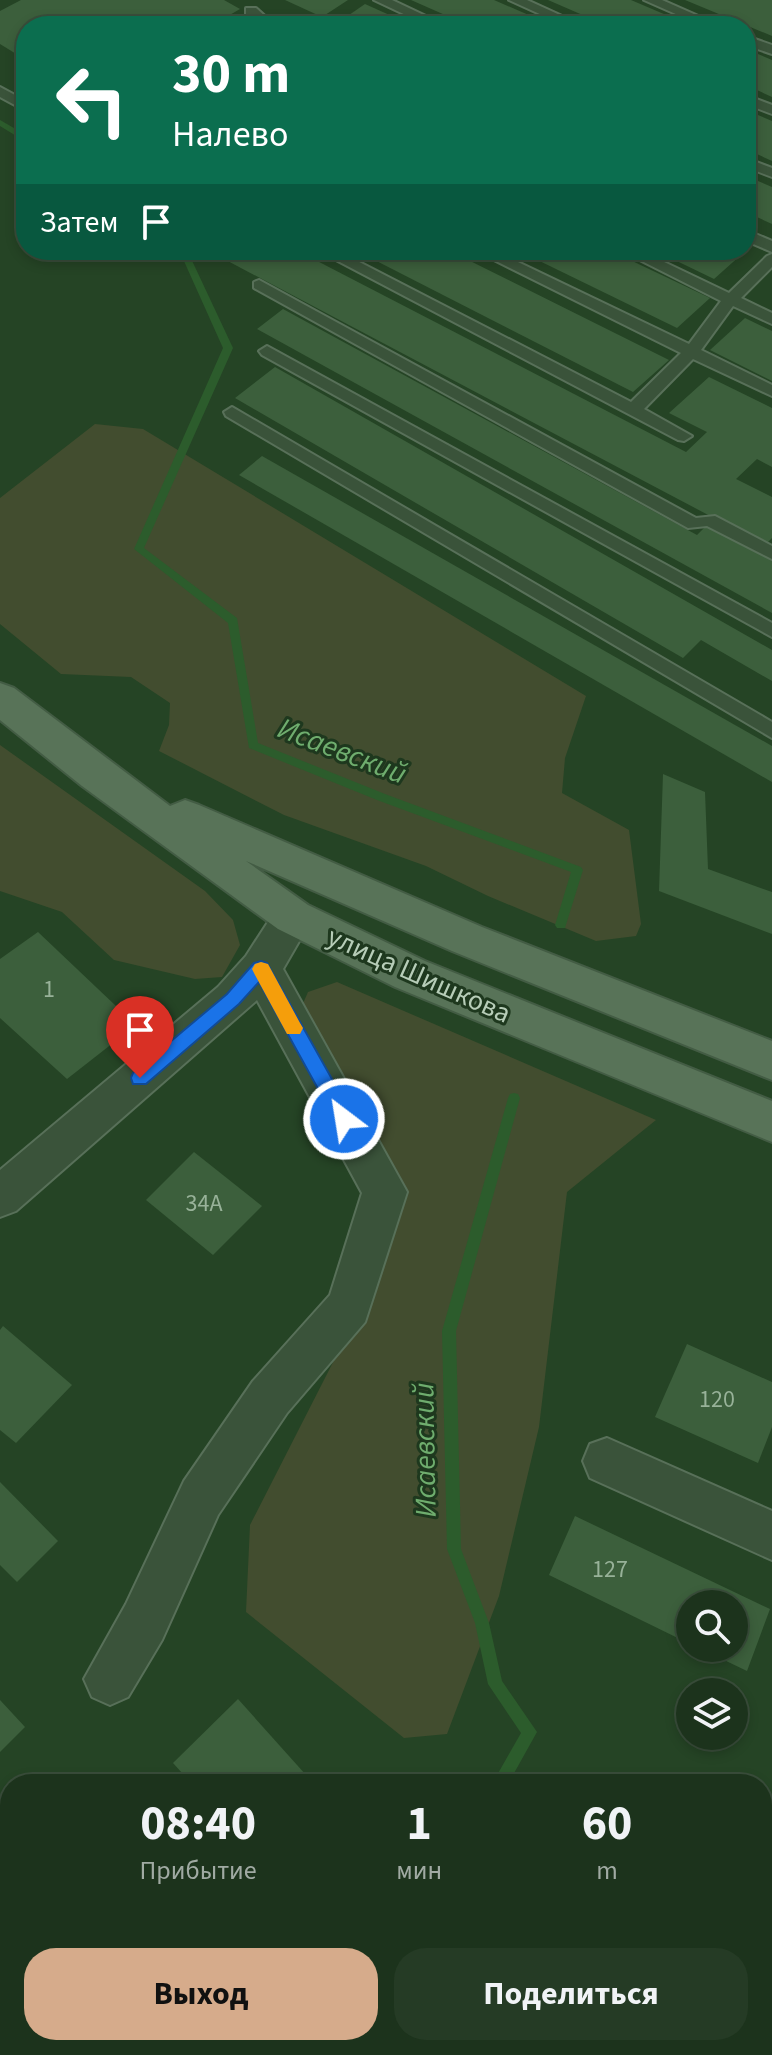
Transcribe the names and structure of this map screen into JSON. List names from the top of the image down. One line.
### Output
{"streets":{"main road":["улица Шишкова"]},"water":["Исаевский"],"house_numbers":["1","34А","120","127"],"page":{"turn":["30 m","Налево"],"then":"Затем","eta":["08:40","Прибытие","1","мин","60","m"],"buttons":["Выход","Поделиться"]}}
